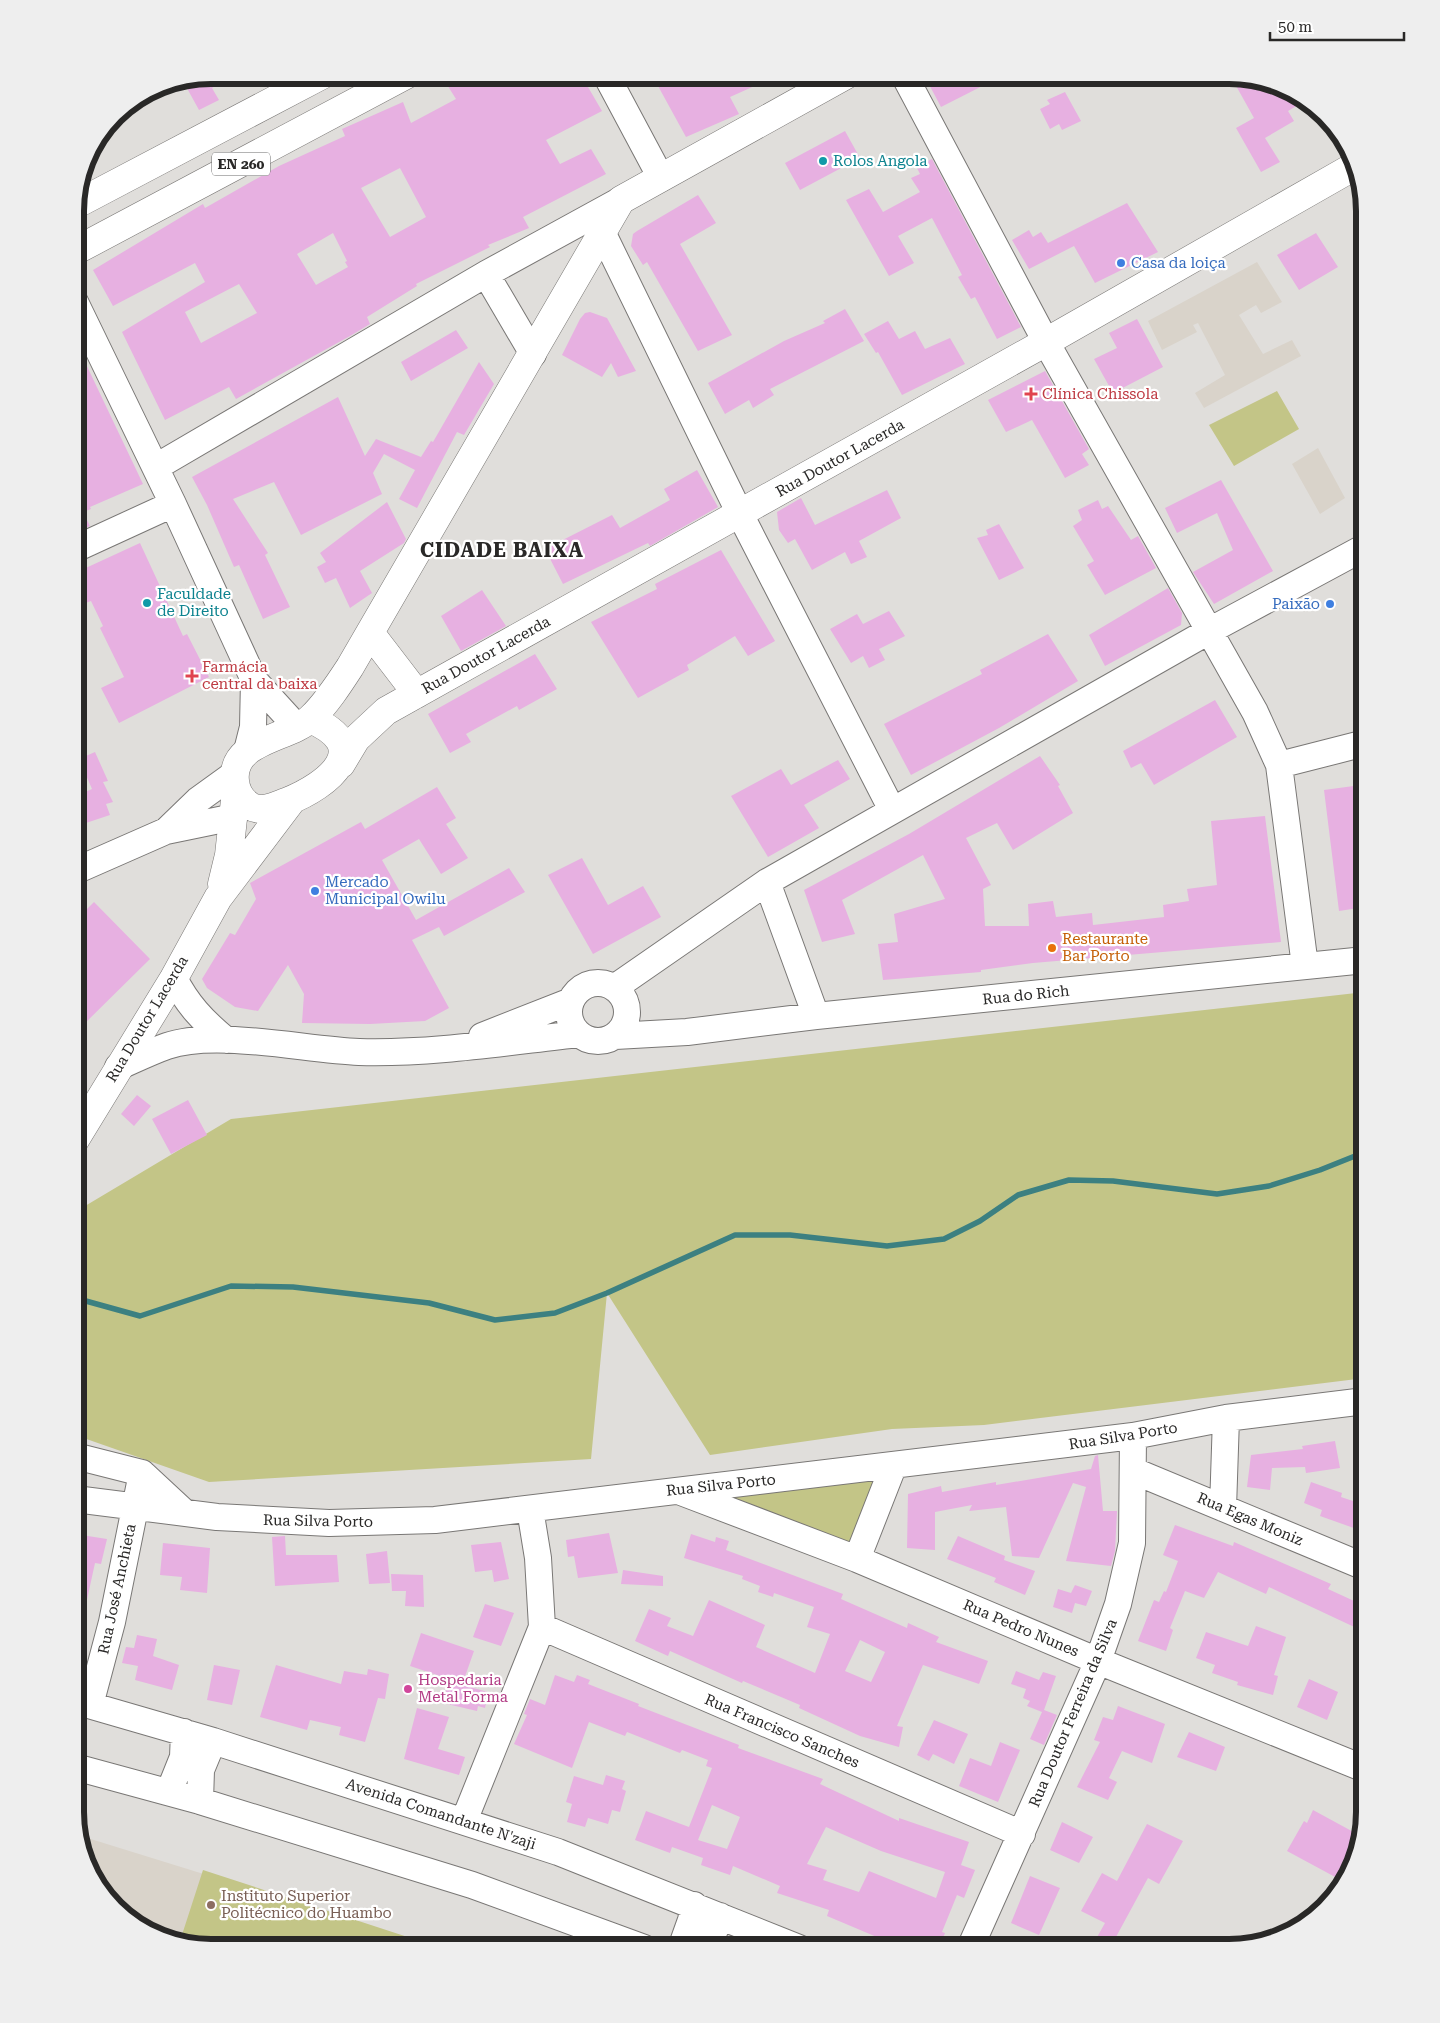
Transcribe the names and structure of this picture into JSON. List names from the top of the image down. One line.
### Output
{"streets":{"main road":["EN 260","Rua Doutor Lacerda"],"street":["Rua do Rich","Rua Silva Porto","Rua Egas Moniz","Rua José Anchieta","Rua Pedro Nunes","Rua Doutor Ferreira da Silva","Rua Francisco Sanches","Avenida Comandante N'zaji"]},"crossings":[["Rua Silva Porto","Rua José Anchieta"],["Rua Silva Porto","Rua Pedro Nunes"],["Rua Silva Porto","Rua Doutor Ferreira da Silva"],["Rua Egas Moniz","Rua Doutor Ferreira da Silva"],["Rua Pedro Nunes","Rua Doutor Ferreira da Silva"],["Rua Doutor Ferreira da Silva","Rua Francisco Sanches"]],"districts":["CIDADE BAIXA"],"places":{"other":["Rolos Angola","Casa da loiça","Faculdade de Direito","Paixão","Mercado Municipal Owilu","Restaurante Bar Porto","Hospedaria Metal Forma","Instituto Superior Politécnico do Huambo"],"health":["Clínica Chissola","Farmácia central da baixa"]},"scale_bar":"50 m"}
